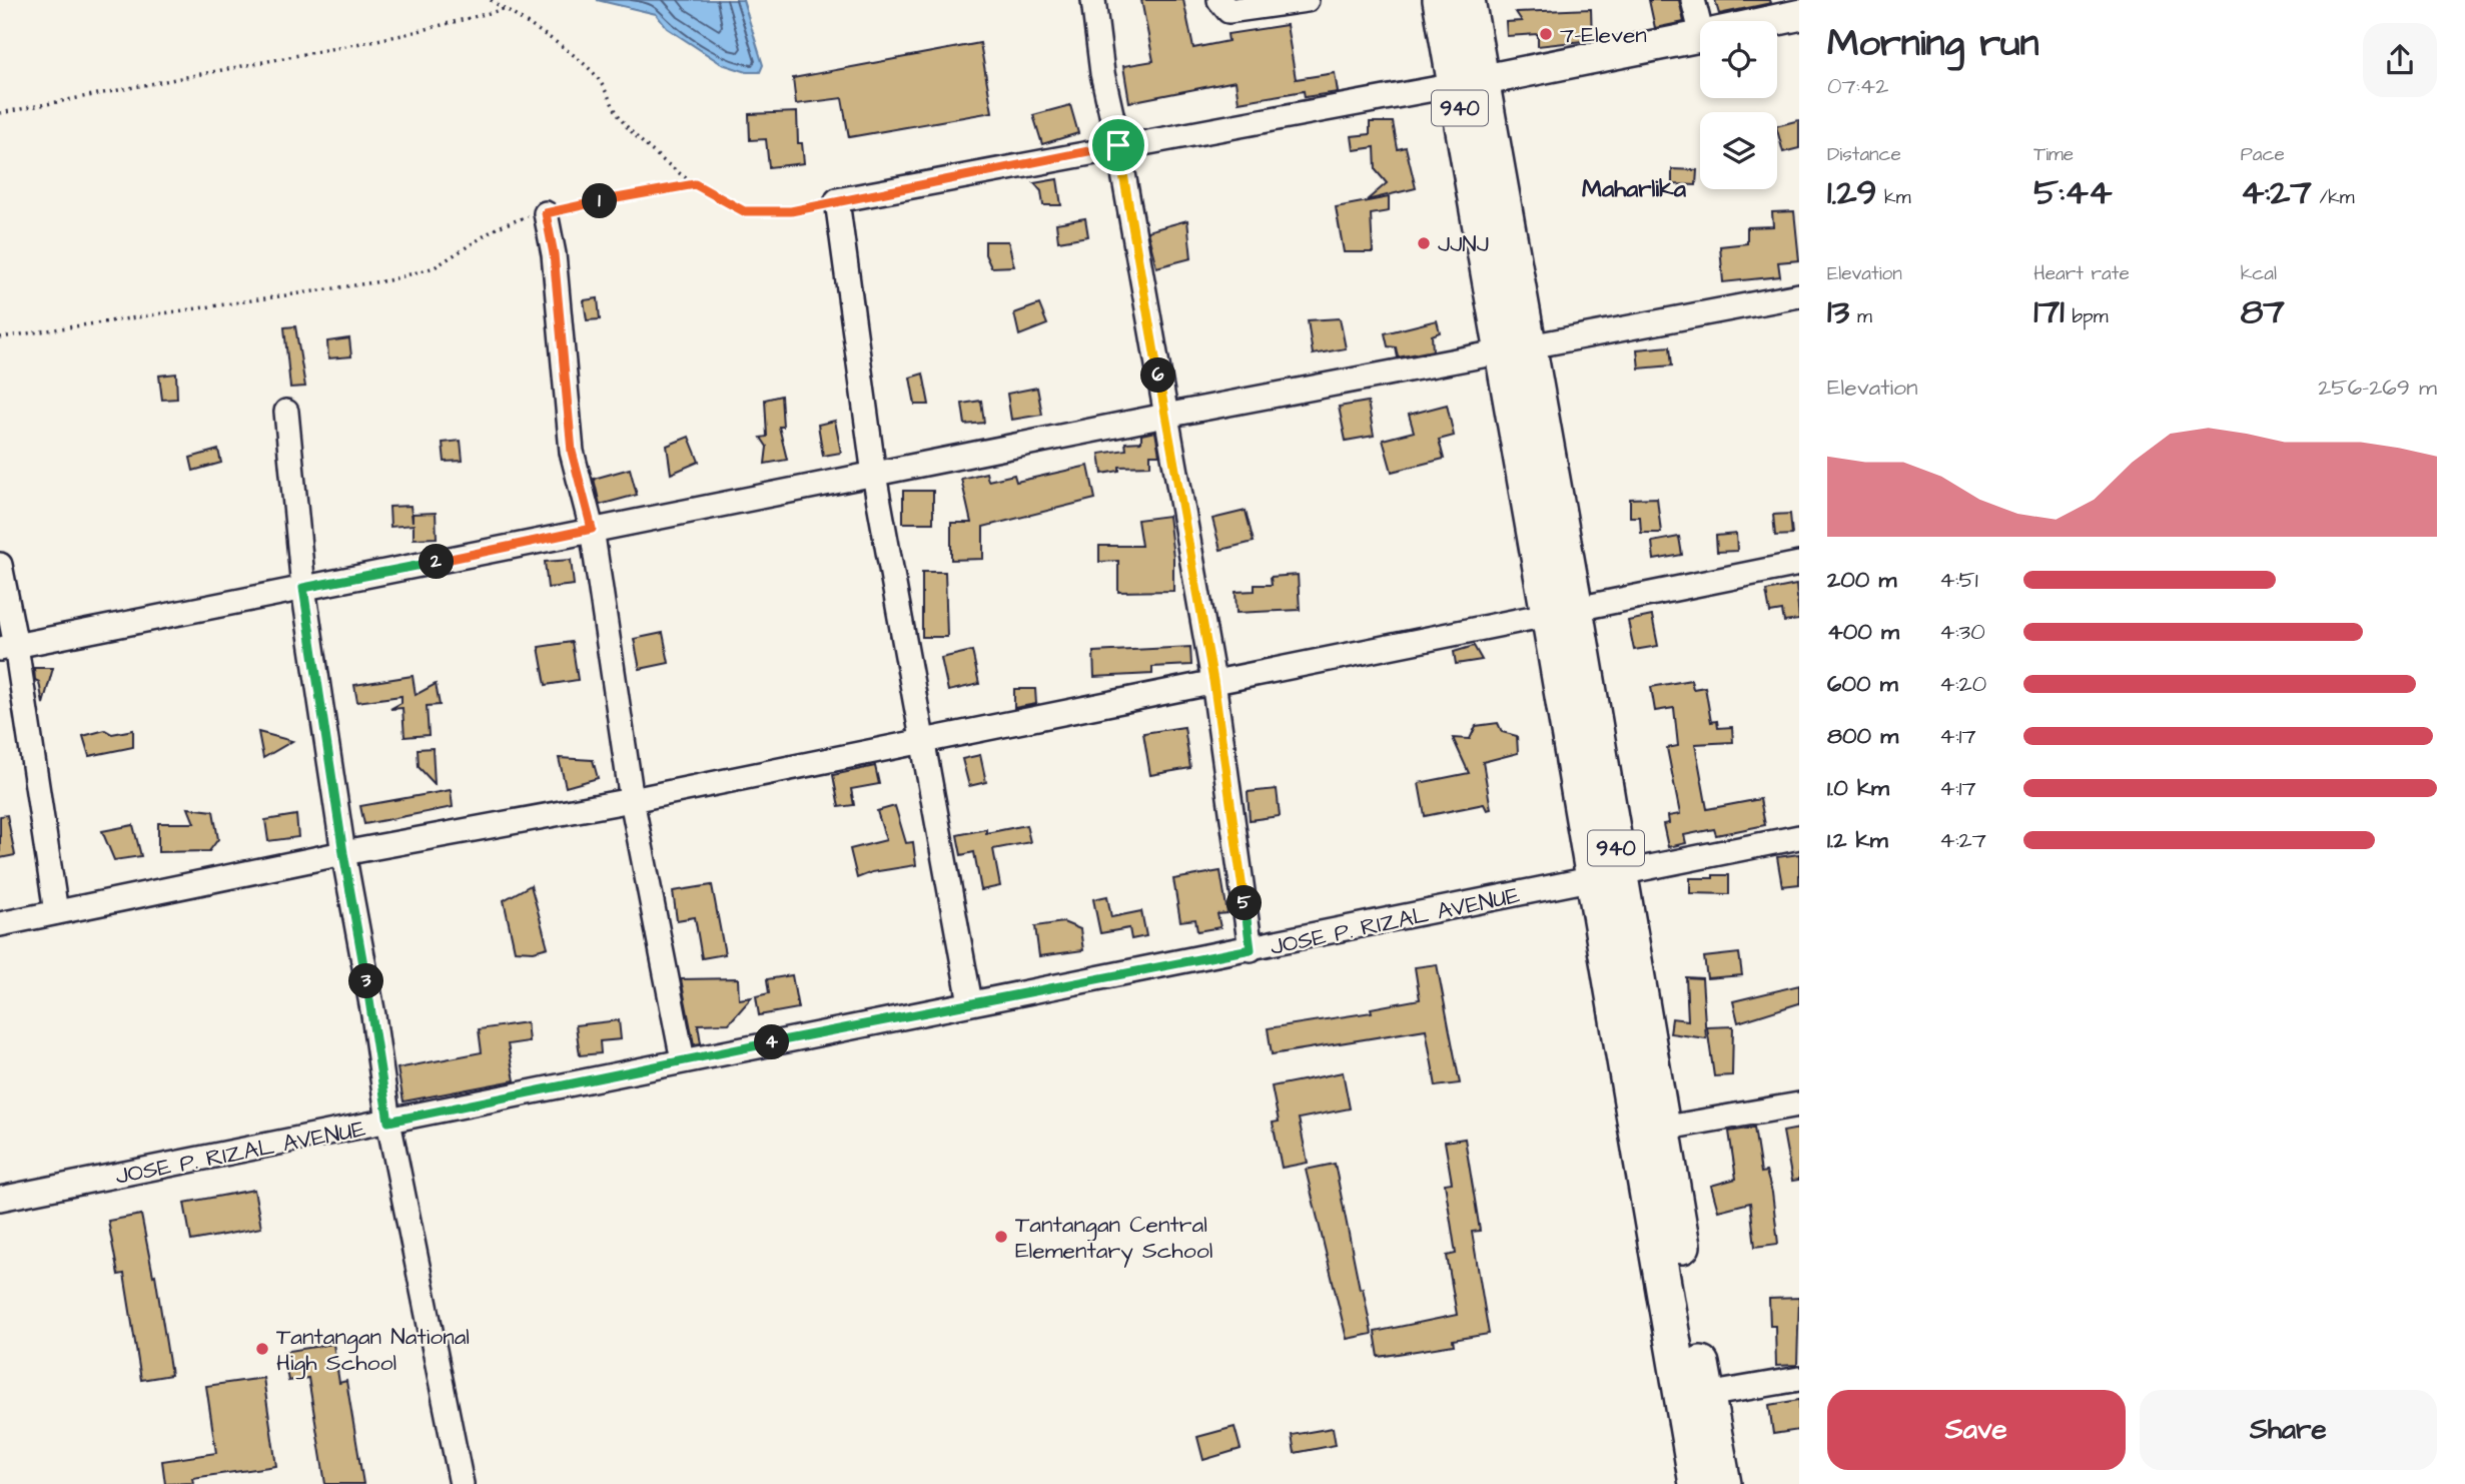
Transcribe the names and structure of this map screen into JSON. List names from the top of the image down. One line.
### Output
{"streets":{"highway":["940"],"street":["JOSE P. RIZAL AVENUE"]},"crossings":[["940","JOSE P. RIZAL AVENUE"]],"districts":["Maharlika"],"places":["7-Eleven","JJNJ","Tantangan Central Elementary School","Tantangan National High School"],"page":{"heading":["Morning run","07:42"],"stats":[["Distance","1.29 km"],["Time","5:44"],["Pace","4:27 /km"],["Elevation","13 m"],["Heart rate","171 bpm"],["kcal","87"]],"pins":["1","6","2","5","3","4"],"chart":["Elevation","256–269 m"],"list":[{"name":"200 m","note":"4:51"},{"name":"400 m","note":"4:30"},{"name":"600 m","note":"4:20"},{"name":"800 m","note":"4:17"},{"name":"1.0 km","note":"4:17"},{"name":"1.2 km","note":"4:27"}],"buttons":["Save","Share"]}}
